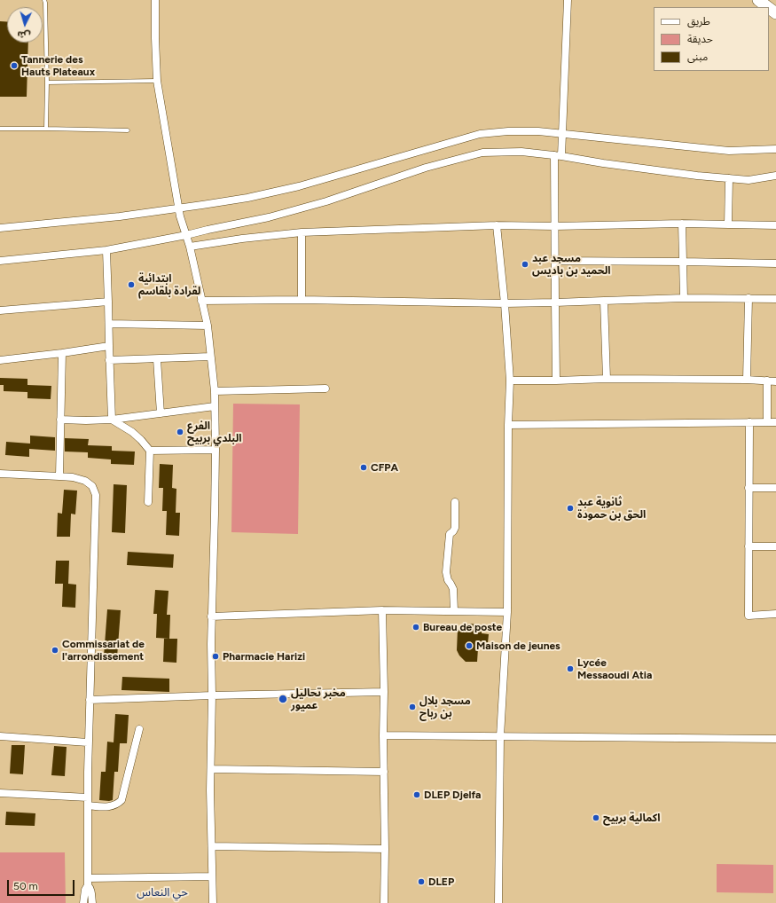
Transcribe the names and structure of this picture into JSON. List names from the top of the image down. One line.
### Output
{"districts":["حي النعاس"],"places":["Tannerie des Hauts Plateaux","مسجد عبد الحميد بن باديس","ابتدائية لقرادة بلقاسم","الفرع البلدي بربيح","CFPA","ثانوية عبد الحق بن حمودة","Bureau de poste","Maison de jeunes","Commissariat de l'arrondissement","Pharmacie Harizi","Lycée Messaoudi Atia","مخبر تحاليل عميور","مسجد بلال بن رباح","DLEP Djelfa","اكمالية بربيح","DLEP"],"legend":["طريق","حديقة","مبنى"],"scale_bar":"50 m","north":"bottom"}
